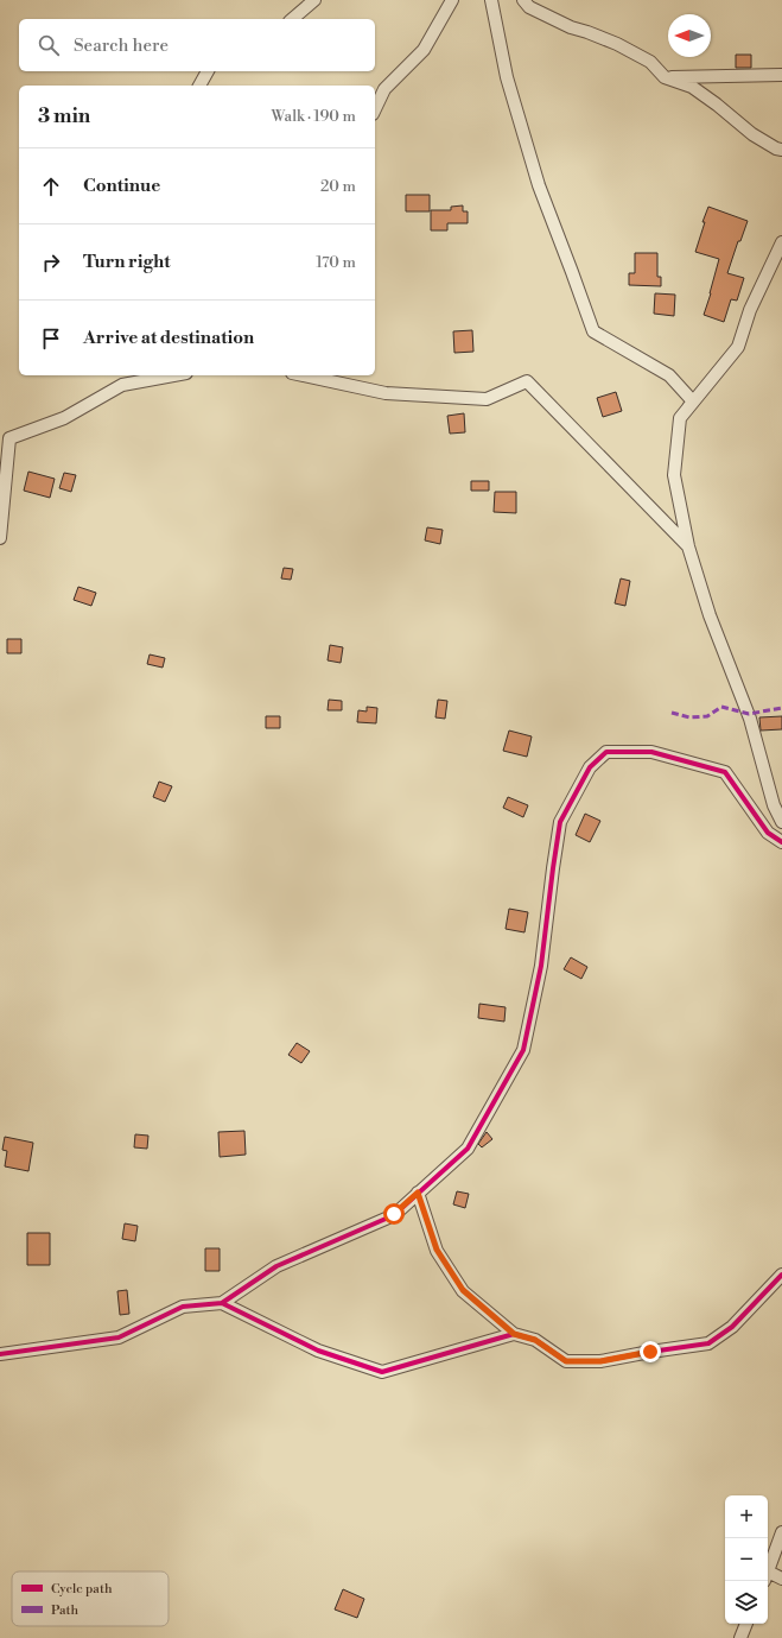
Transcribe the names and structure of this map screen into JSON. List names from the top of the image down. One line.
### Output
{"legend":["Cycle path","Path"],"north":"left","page":{"search":"Search here","heading":["3 min","Walk · 190 m"],"list":[["Continue","20 m"],["Turn right","170 m"],"Arrive at destination"],"map_buttons":["+","−"]}}
